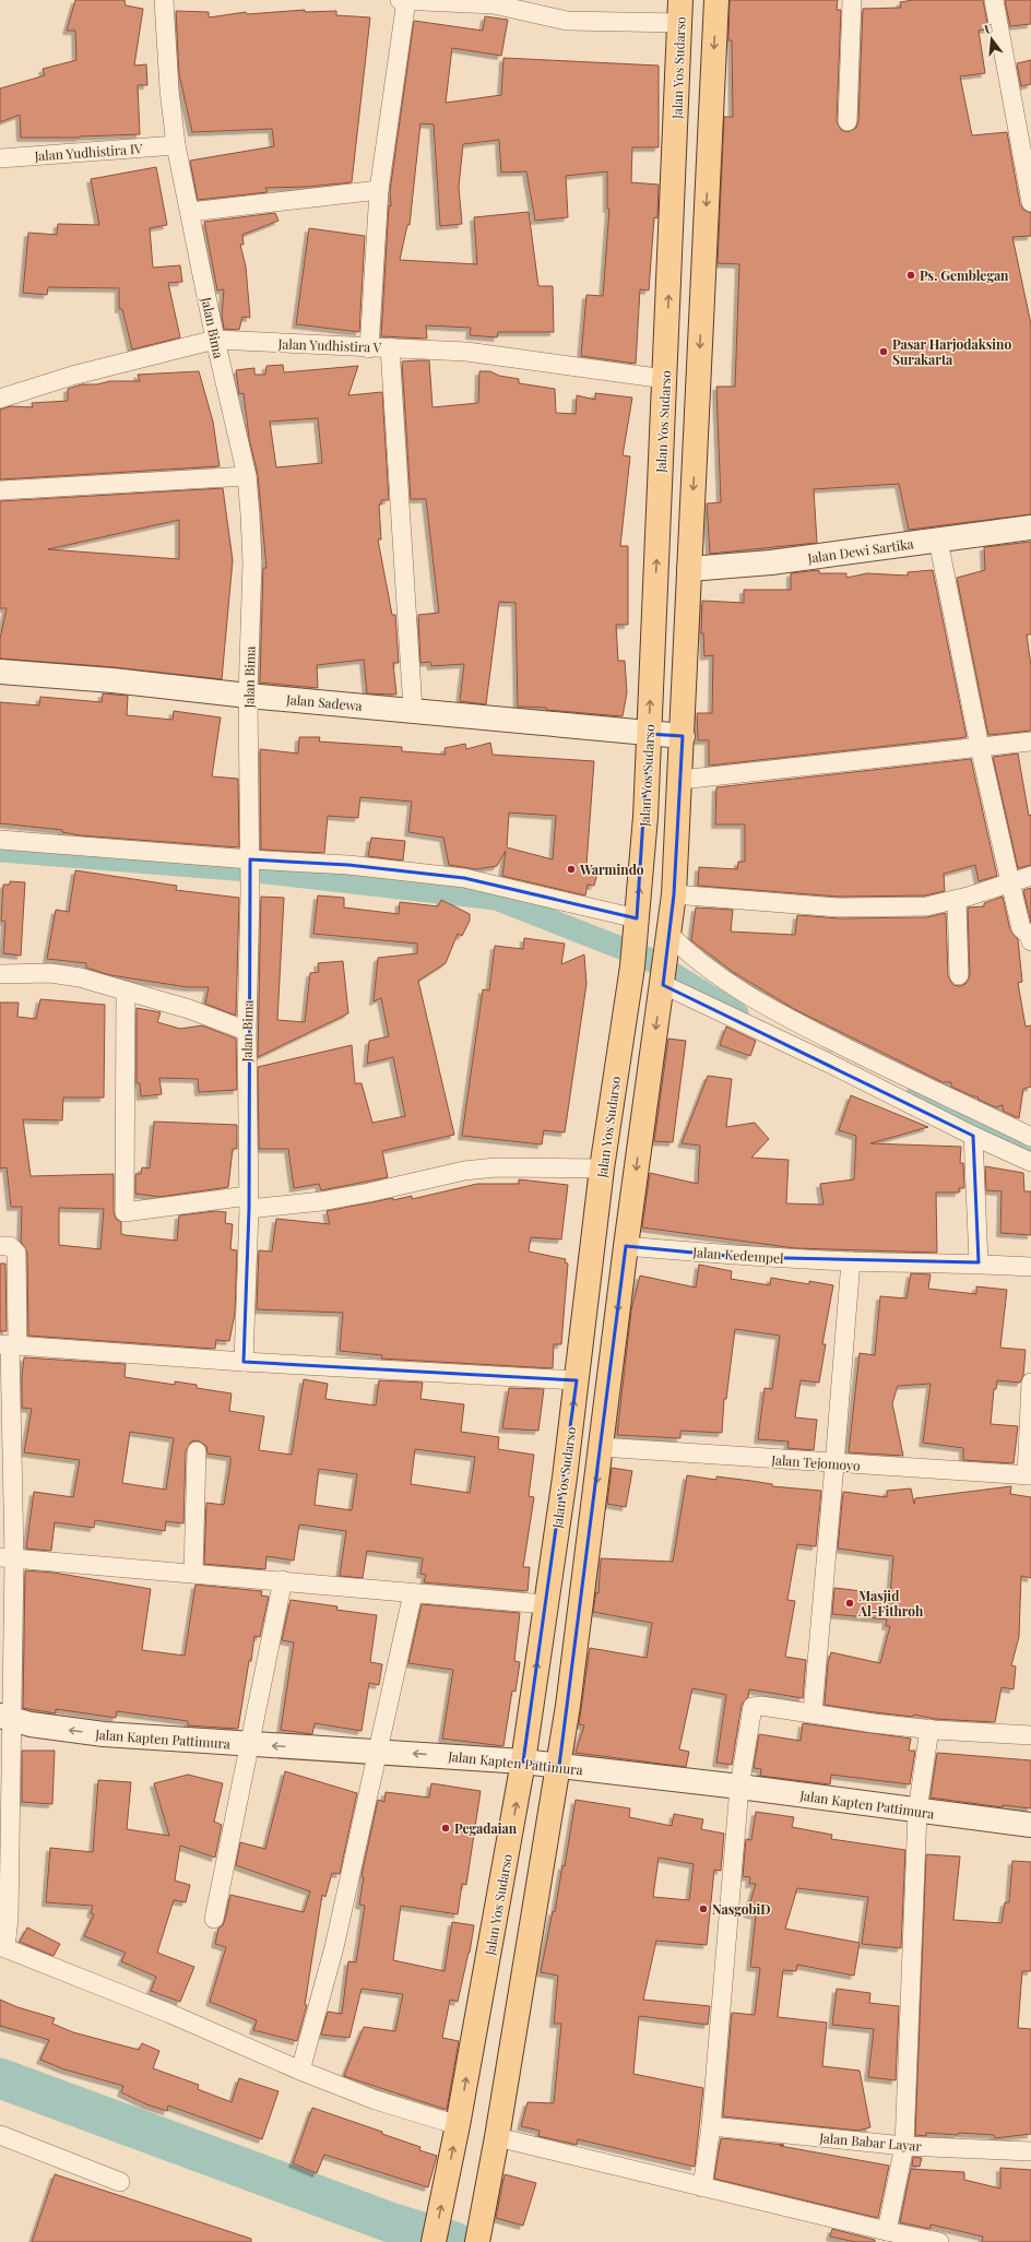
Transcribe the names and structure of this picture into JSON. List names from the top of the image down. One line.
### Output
{"streets":{"main road":["Jalan Yos Sudarso","Jalan Dewi Sartika","Jalan Sadewa","Jalan Kapten Pattimura"],"street":["Jalan Yudhistira IV","Jalan Bima","Jalan Yudhistira V","Jalan Kedempel","Jalan Tejomoyo","Jalan Babar Layar"]},"crossings":[["Jalan Yos Sudarso","Jalan Yudhistira V"],["Jalan Yos Sudarso","Jalan Sadewa"],["Jalan Yos Sudarso","Jalan Kapten Pattimura"],["Jalan Yudhistira IV","Jalan Bima"],["Jalan Bima","Jalan Yudhistira V"],["Jalan Bima","Jalan Sadewa"]],"one_way":["Jalan Kapten Pattimura"],"places":["Ps. Gemblegan","Pasar Harjodaksino Surakarta","Warmindo","Masjid Al-Fithroh","Pegadaian","NasgobiD"],"north":"top"}
